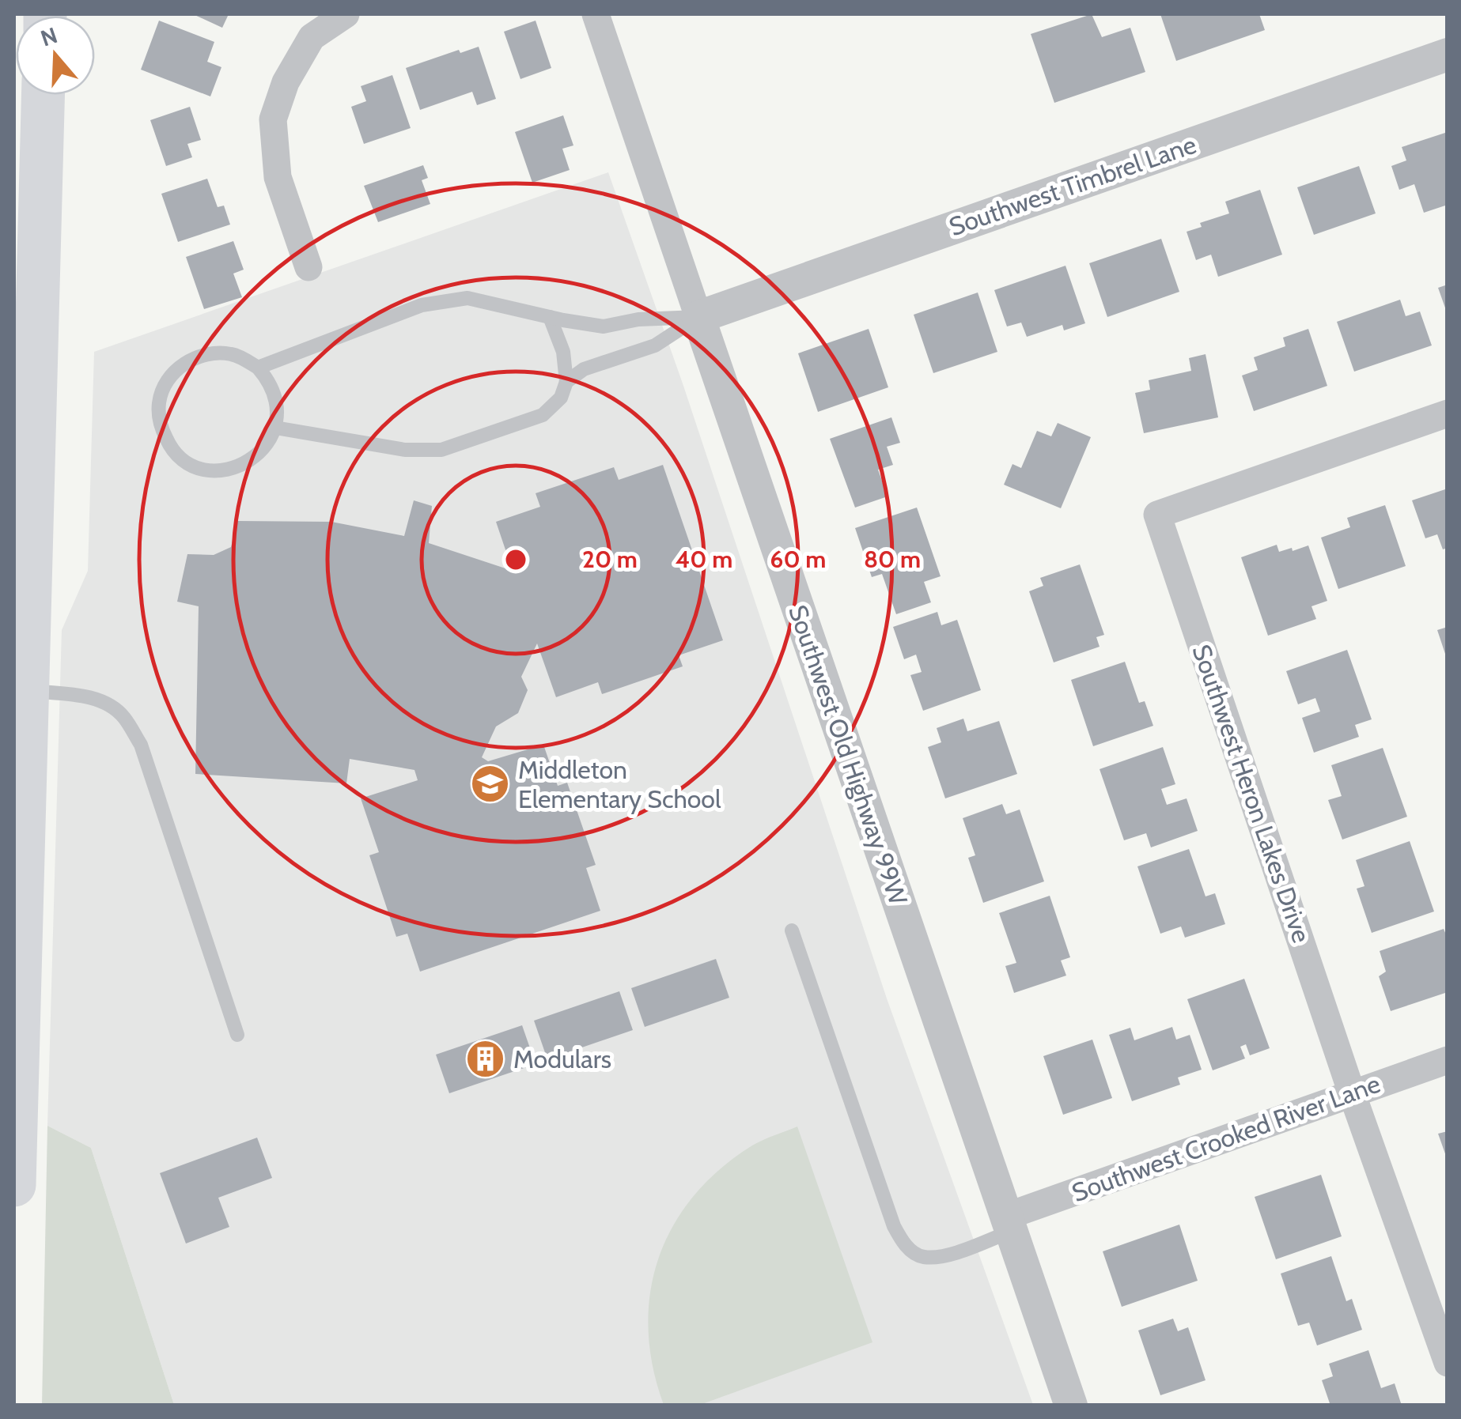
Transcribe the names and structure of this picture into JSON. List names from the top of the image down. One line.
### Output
{"streets":{"street":["Southwest Timbrel Lane","Southwest Old Highway 99W","Southwest Heron Lakes Drive","Southwest Crooked River Lane"]},"crossings":[["Southwest Timbrel Lane","Southwest Old Highway 99W"],["Southwest Old Highway 99W","Southwest Crooked River Lane"],["Southwest Heron Lakes Drive","Southwest Crooked River Lane"]],"places":{"school or university":["Middleton Elementary School"],"building":["Modulars"]},"north":"top","rings":["20 m","40 m","60 m","80 m"]}
